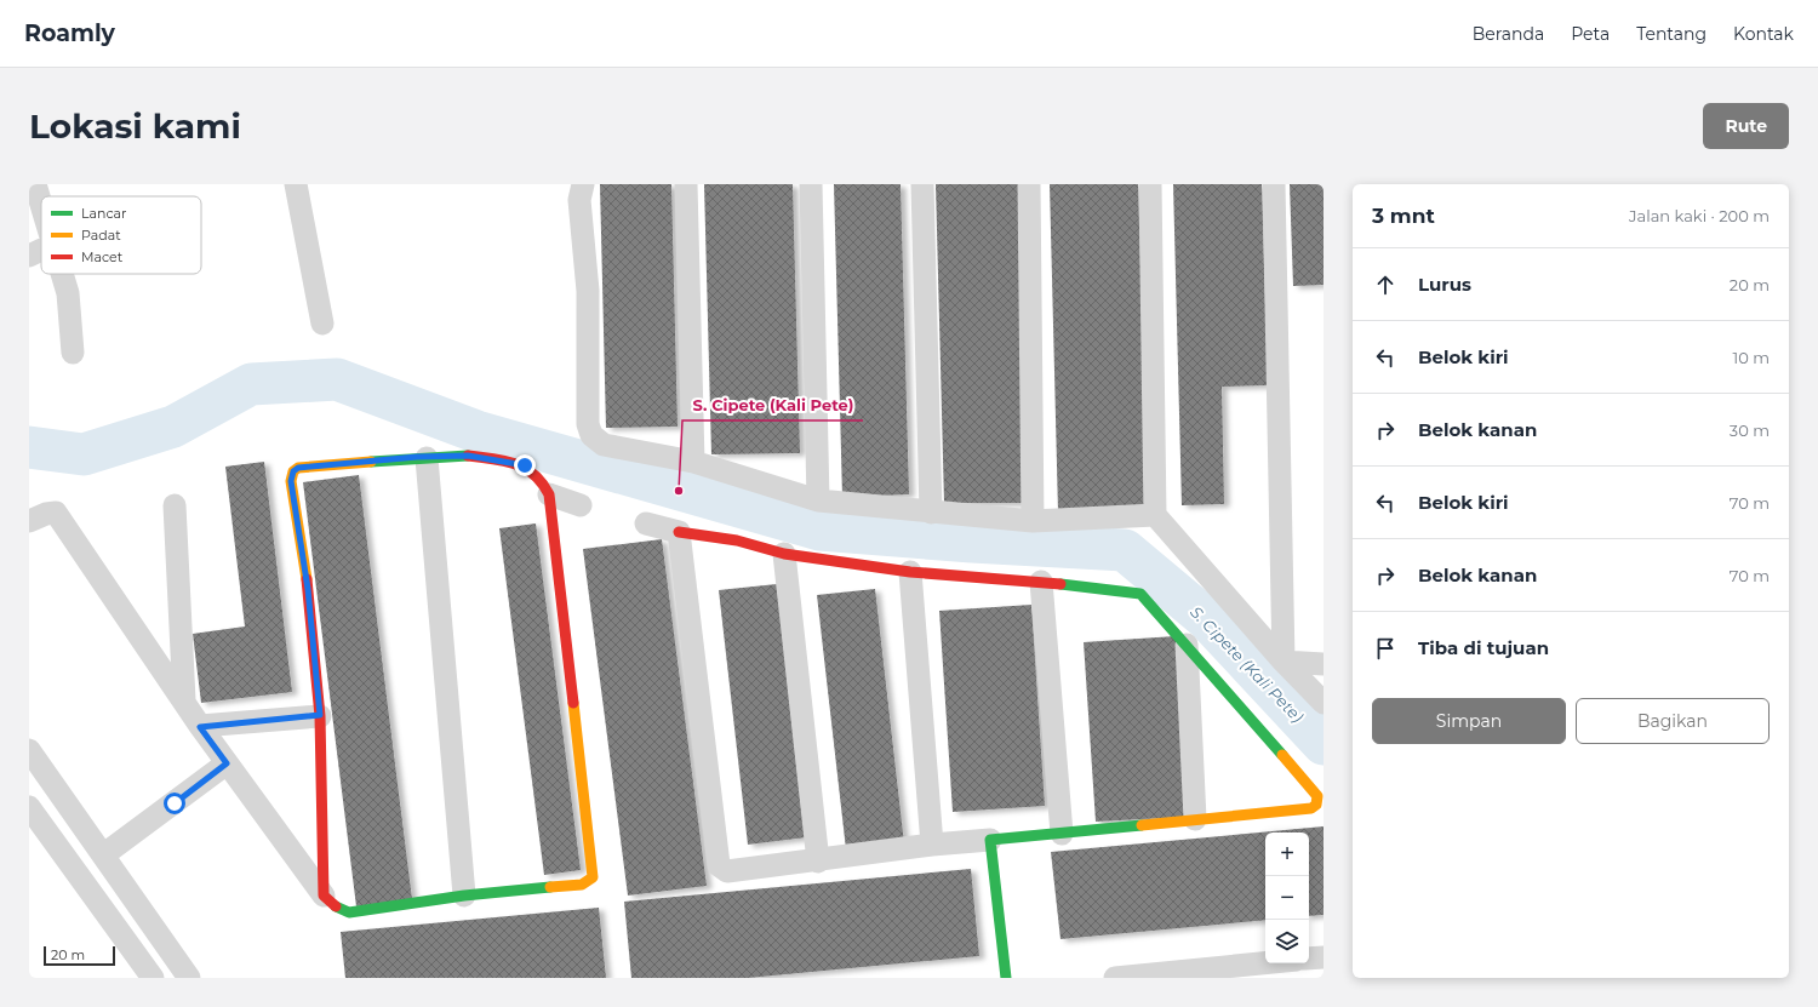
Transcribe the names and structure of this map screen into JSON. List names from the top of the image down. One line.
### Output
{"water":["S. Cipete (Kali Pete)"],"places":["S. Cipete (Kali Pete)"],"legend":["Lancar","Padat","Macet"],"scale_bar":"20 m","page":{"header":"Roamly","nav":["Beranda","Peta","Tentang","Kontak"],"buttons":["Rute",["Simpan","Bagikan"]],"title":"Lokasi kami","heading":["3 mnt","Jalan kaki · 200 m"],"list":[["Lurus","20 m"],["Belok kiri","10 m"],["Belok kanan","30 m"],["Belok kiri","70 m"],["Belok kanan","70 m"],"Tiba di tujuan"],"map_buttons":["+","−"],"scale":"20 m"}}
